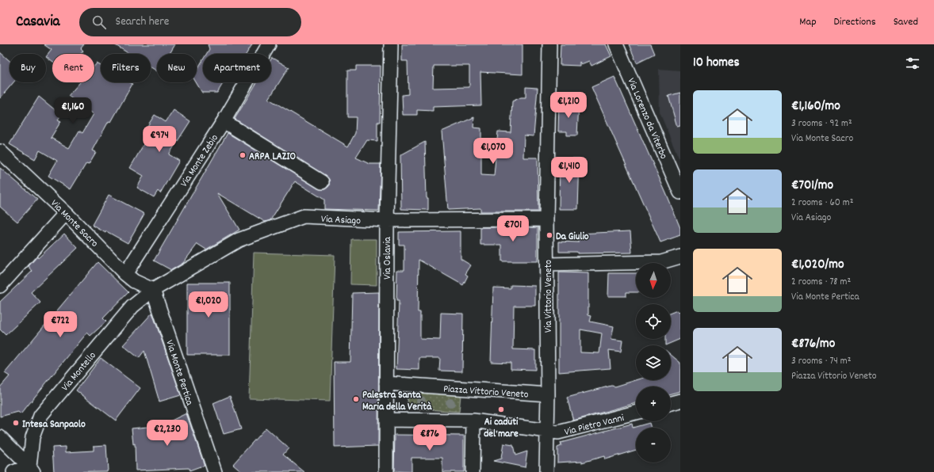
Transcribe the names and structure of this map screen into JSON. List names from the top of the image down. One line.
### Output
{"streets":{"street":["Via Lorenzo da Viterbo","Via Monte Zebio","Via Asiago","Via Monte Sacro","Via Oslavia","Via Vittorio Veneto","Via Montello","Via Monte Pertica","Piazza Vittorio Veneto","Via Pietro Vanni"]},"crossings":[["Via Monte Zebio","Via Monte Sacro"],["Via Asiago","Via Monte Sacro"],["Via Asiago","Via Oslavia"],["Via Asiago","Via Vittorio Veneto"],["Via Asiago","Via Montello"],["Via Asiago","Via Monte Pertica"],["Via Monte Sacro","Via Montello"],["Via Monte Sacro","Via Monte Pertica"],["Via Oslavia","Piazza Vittorio Veneto"],["Via Vittorio Veneto","Piazza Vittorio Veneto"],["Via Vittorio Veneto","Via Pietro Vanni"],["Via Montello","Via Monte Pertica"]],"places":["ARPA LAZIO","Da Giulio","Palestra Santa Maria della Verità","Ai caduti del mare","Intesa Sanpaolo"],"north":"bottom","page":{"header":"Casavia","search":"Search here","nav":["Map","Directions","Saved"],"heading":"10 homes","chip":["Buy","Rent","Filters","New","Apartment"],"list":[{"name":"€1,160/mo","note":"3 rooms · 92 m² · Via Monte Sacro"},{"name":"€701/mo","note":"2 rooms · 60 m² · Via Asiago"},{"name":"€1,020/mo","note":"2 rooms · 78 m² · Via Monte Pertica"},{"name":"€876/mo","note":"3 rooms · 74 m² · Piazza Vittorio Veneto"}],"price":["€1,210","€1,160","€974","€1,070","€1,410","€701","€1,020","€722","€2,230","€876"],"map_buttons":["+","−"]}}
